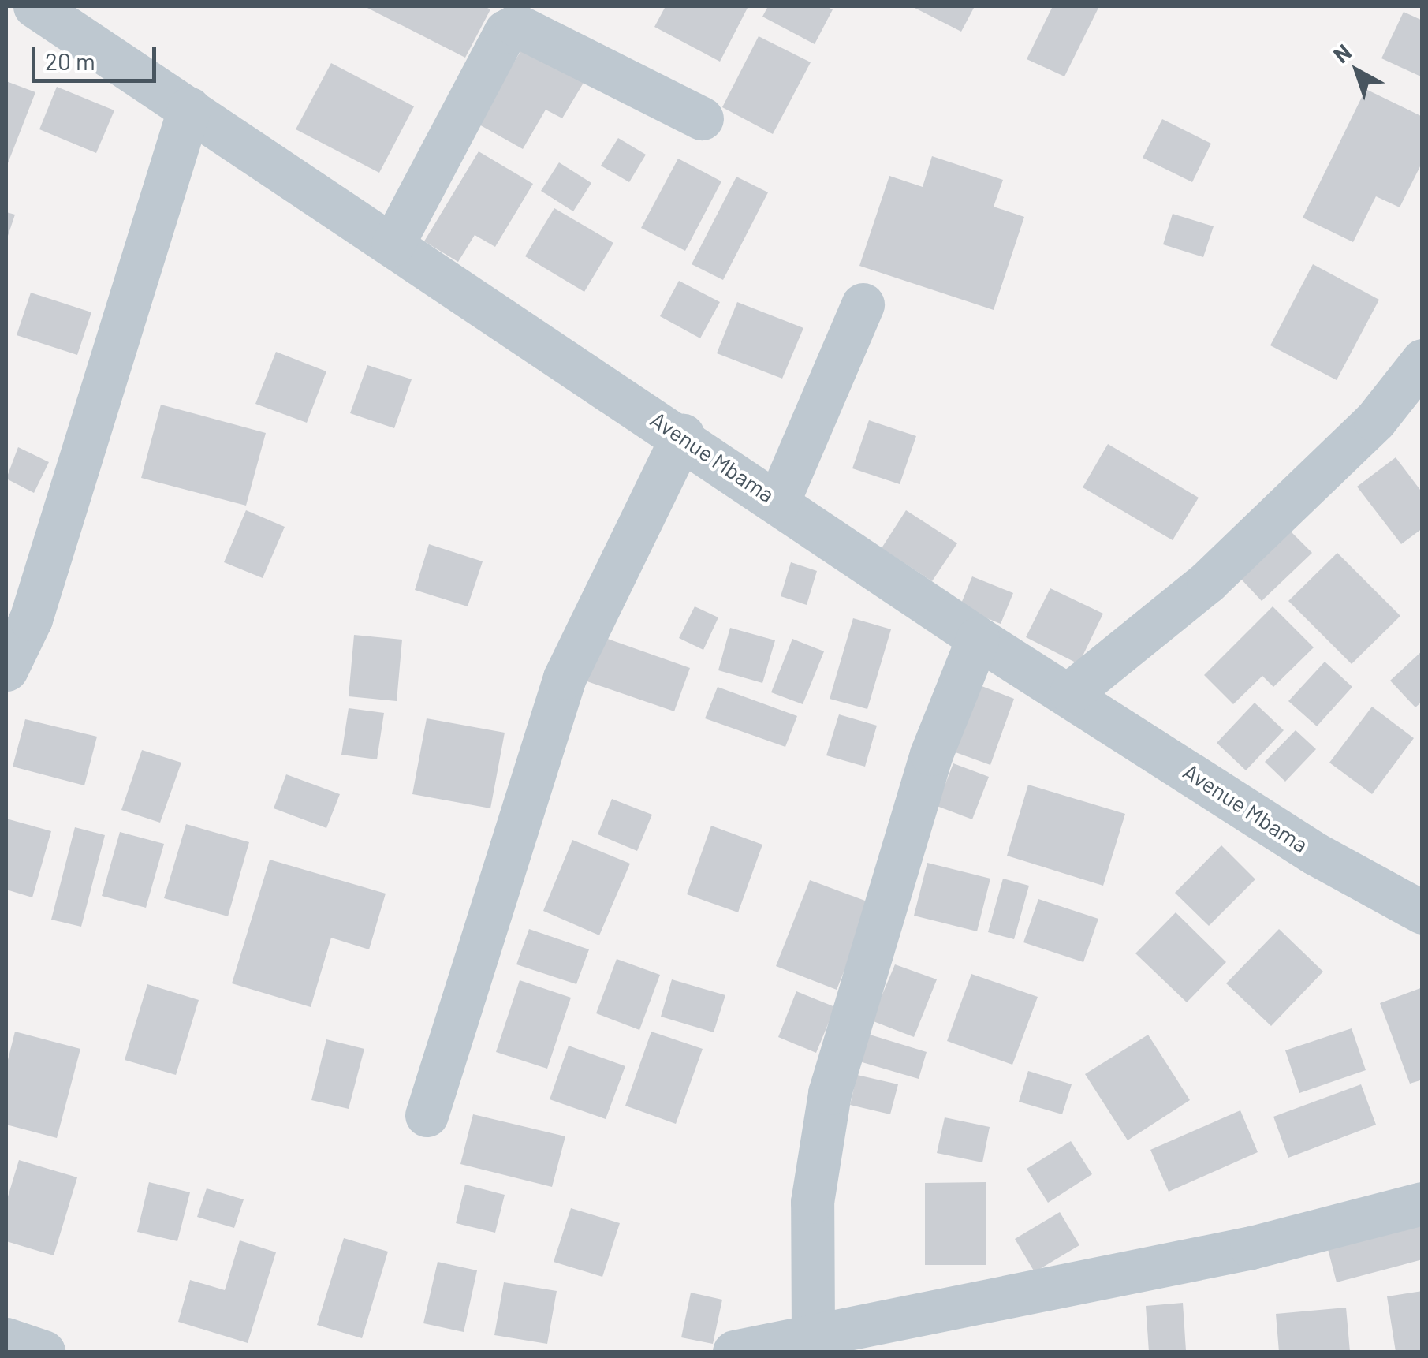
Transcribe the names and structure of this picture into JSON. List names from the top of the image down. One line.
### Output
{"streets":{"street":["Avenue Mbama"]},"scale_bar":"20 m","north":"top left"}
